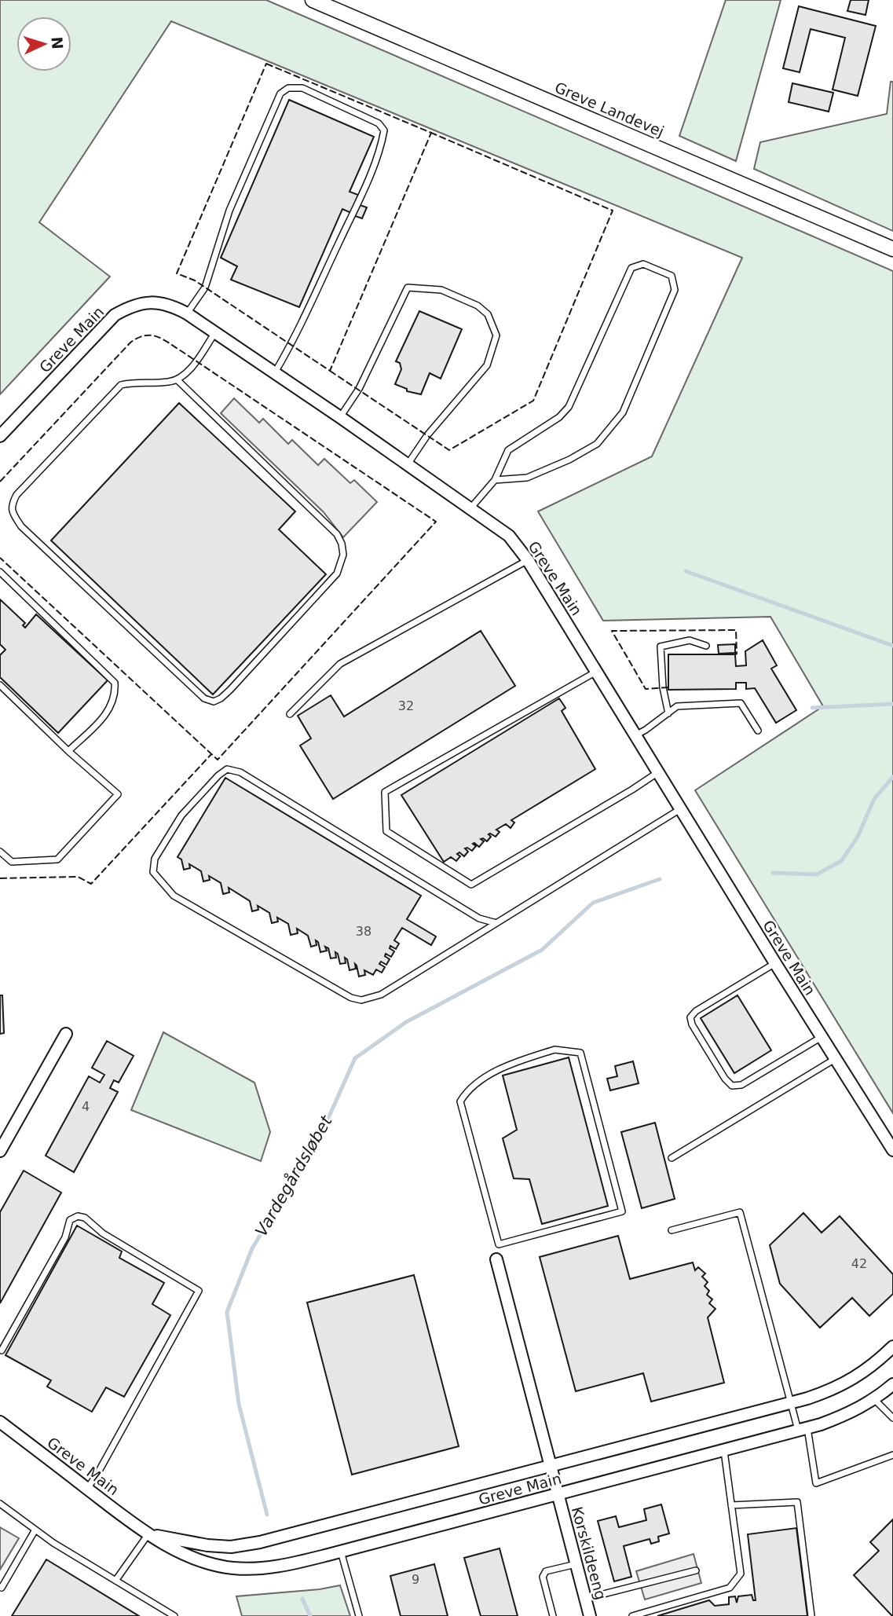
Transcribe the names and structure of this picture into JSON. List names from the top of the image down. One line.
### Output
{"streets":{"street":["Greve Landevej","Greve Main","Korskildeeng"]},"crossings":[["Greve Main","Korskildeeng"]],"water":["Vardegårdsløbet"],"house_numbers":["32","38","4","42","9"],"north":"right"}
